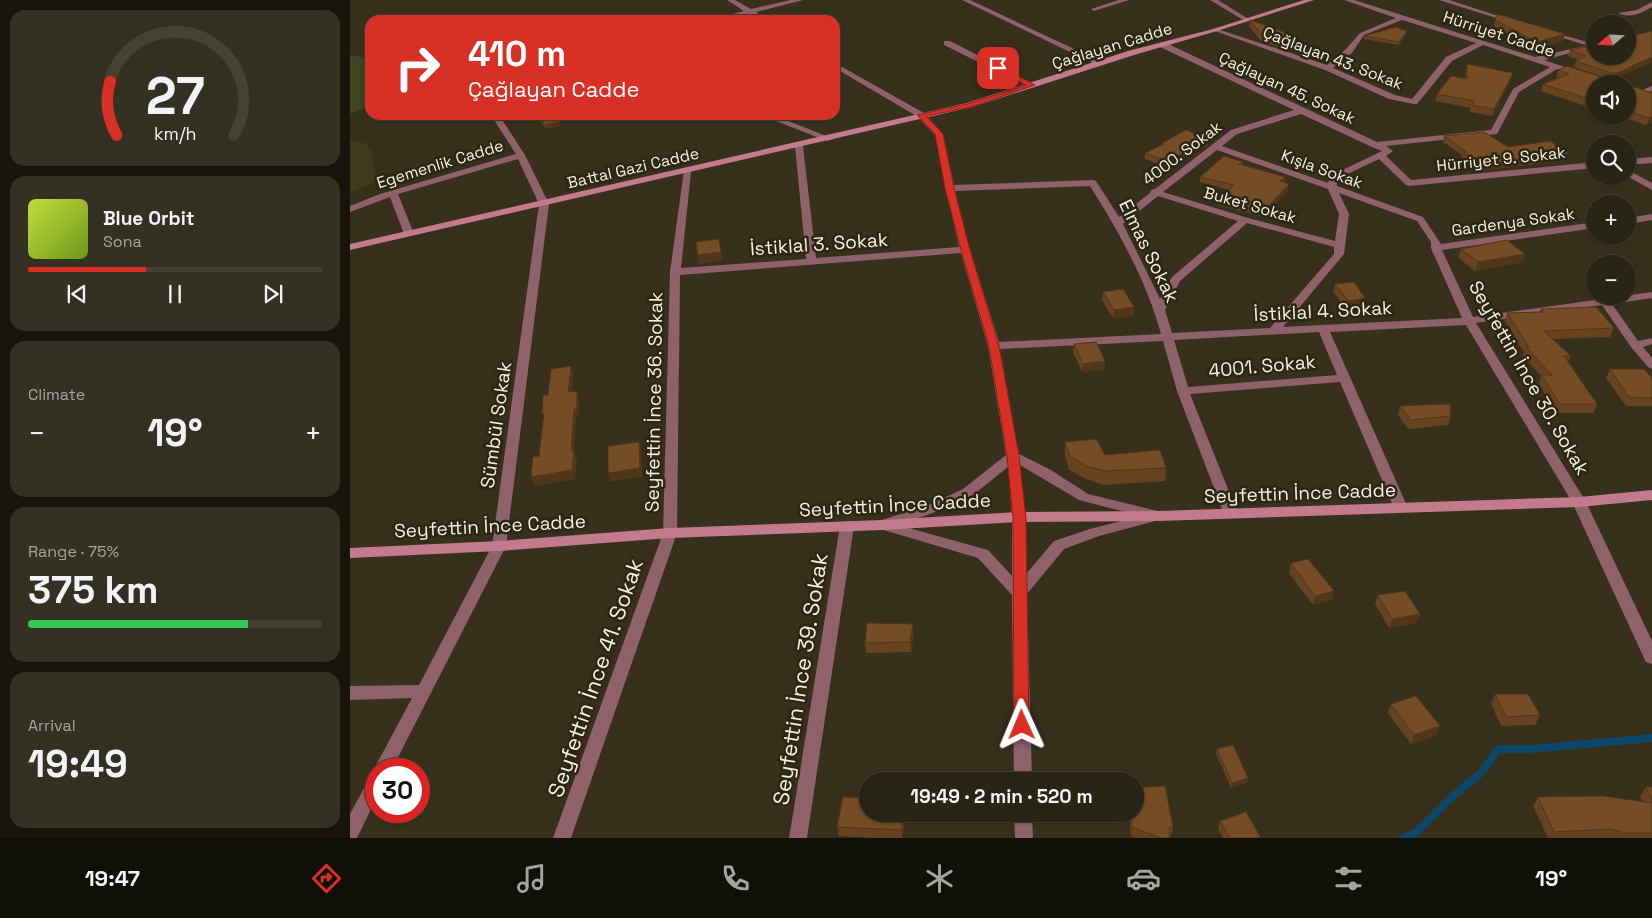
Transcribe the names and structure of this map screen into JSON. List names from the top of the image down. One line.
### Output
{"streets":{"street":["Hürriyet Cadde","Çağlayan Cadde","Çağlayan 43. Sokak","Çağlayan 45. Sokak","4000. Sokak","Hürriyet 9. Sokak","Egemenlik Cadde","Battal Gazi Cadde","Kışla Sokak","Buket Sokak","Gardenya Sokak","İstiklal 3. Sokak","Elmas Sokak","İstiklal 4. Sokak","4001. Sokak","Seyfettin İnce 30. Sokak","Seyfettin İnce 36. Sokak","Sümbül Sokak","Seyfettin İnce Cadde","Seyfettin İnce 41. Sokak","Seyfettin İnce 39. Sokak"]},"crossings":[["Hürriyet Cadde","Çağlayan 43. Sokak"],["Çağlayan Cadde","Çağlayan 43. Sokak"],["Çağlayan Cadde","Çağlayan 45. Sokak"],["Çağlayan Cadde","Battal Gazi Cadde"],["Çağlayan 45. Sokak","4000. Sokak"],["4000. Sokak","Kışla Sokak"],["4000. Sokak","Buket Sokak"],["4000. Sokak","Elmas Sokak"],["Battal Gazi Cadde","Seyfettin İnce 36. Sokak"],["Battal Gazi Cadde","Sümbül Sokak"],["Kışla Sokak","Seyfettin İnce 30. Sokak"],["Gardenya Sokak","Seyfettin İnce 30. Sokak"],["İstiklal 3. Sokak","Seyfettin İnce 36. Sokak"],["Elmas Sokak","İstiklal 4. Sokak"],["Elmas Sokak","4001. Sokak"],["Elmas Sokak","Seyfettin İnce Cadde"],["İstiklal 4. Sokak","Seyfettin İnce 30. Sokak"],["Seyfettin İnce 30. Sokak","Seyfettin İnce Cadde"],["Seyfettin İnce 36. Sokak","Seyfettin İnce Cadde"],["Seyfettin İnce 36. Sokak","Seyfettin İnce 41. Sokak"],["Sümbül Sokak","Seyfettin İnce Cadde"],["Seyfettin İnce Cadde","Seyfettin İnce 41. Sokak"],["Seyfettin İnce Cadde","Seyfettin İnce 39. Sokak"]],"north":"left","page":{"map_buttons":["+","−"],"turn":["410 m","Çağlayan Cadde"],"song":["Blue Orbit","Sona"],"tile":["Climate",["Range · 75%","375 km"],["Arrival","19:49"]],"heat":["−","19°","+"],"limit":"30","trip":"19:49 · 2 min · 520 m","tabs":["19:47","19°"],"gauge":["27","km/h"]}}
